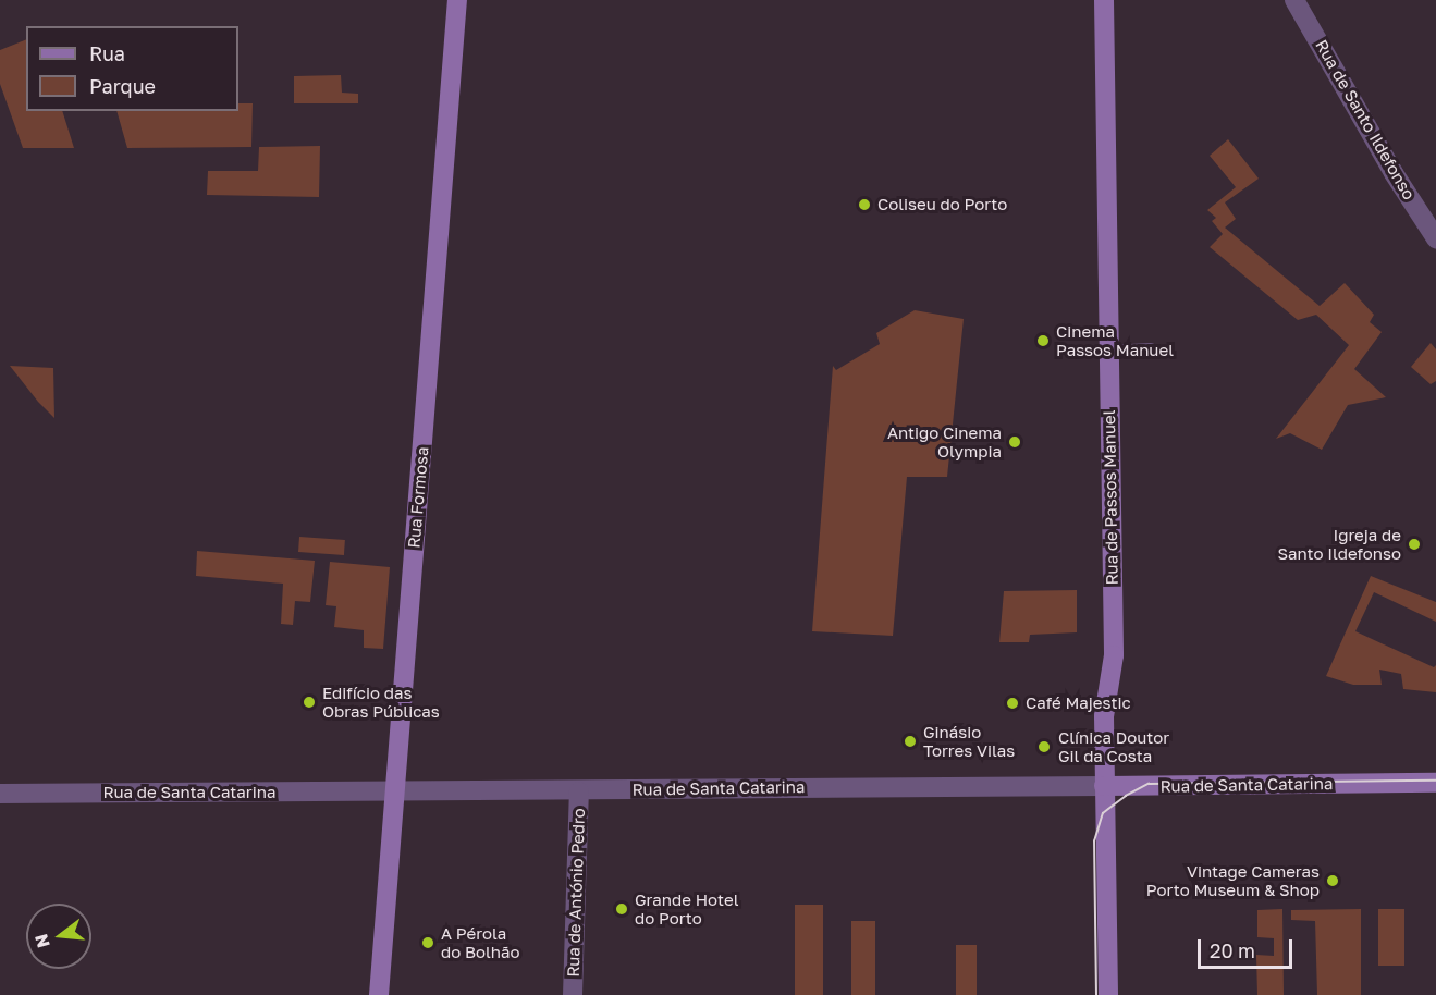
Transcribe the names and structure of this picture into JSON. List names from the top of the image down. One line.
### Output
{"streets":{"street":["Rua de Santo Ildefonso","Rua Formosa","Rua de Passos Manuel","Rua de Santa Catarina","Rua de António Pedro"]},"crossings":[["Rua Formosa","Rua de Santa Catarina"],["Rua de Passos Manuel","Rua de Santa Catarina"],["Rua de Santa Catarina","Rua de António Pedro"]],"places":["Coliseu do Porto","Cinema Passos Manuel","Antigo Cinema Olympia","Igreja de Santo Ildefonso","Edifício das Obras Públicas","Café Majestic","Ginásio Torres Vilas","Clínica Doutor Gil da Costa","Vintage Cameras Porto Museum & Shop","Grande Hotel do Porto","A Pérola do Bolhão"],"legend":["Rua","Parque"],"scale_bar":"20 m","north":"left"}
